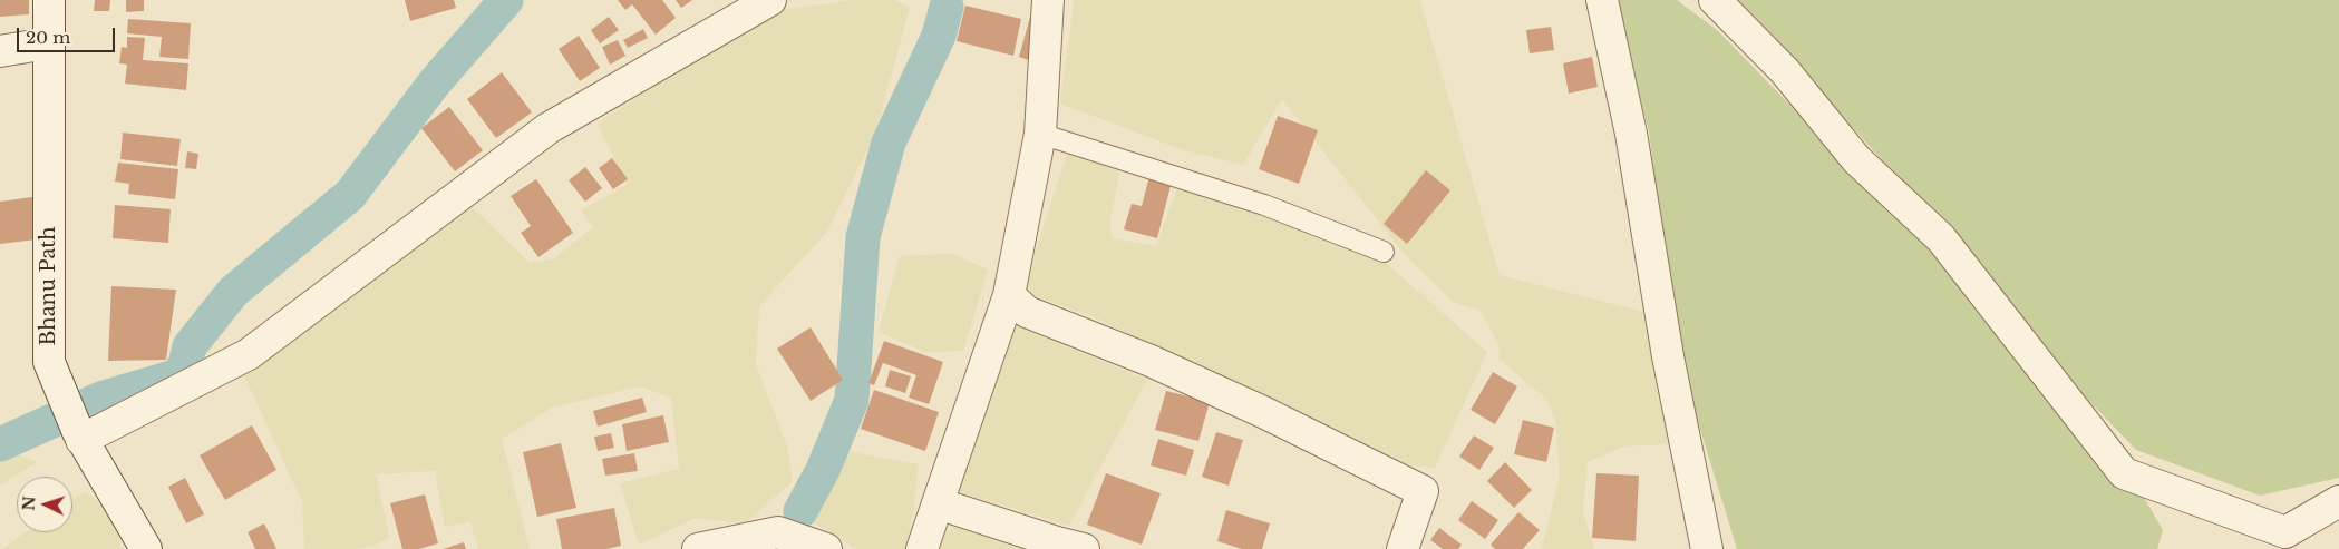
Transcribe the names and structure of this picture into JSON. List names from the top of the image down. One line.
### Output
{"streets":{"street":["Bhanu Path"]},"scale_bar":"20 m","north":"left"}
